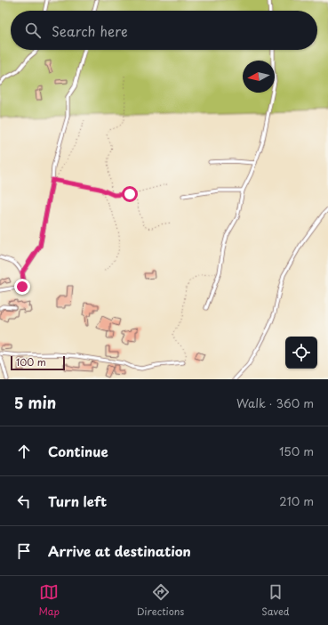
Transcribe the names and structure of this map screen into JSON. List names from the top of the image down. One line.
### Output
{"scale_bar":"100 m","north":"left","page":{"search":"Search here","scale":"100 m","heading":["5 min","Walk · 360 m"],"list":[["Continue","150 m"],["Turn left","210 m"],"Arrive at destination"],"nav":["Map","Directions","Saved"]}}
